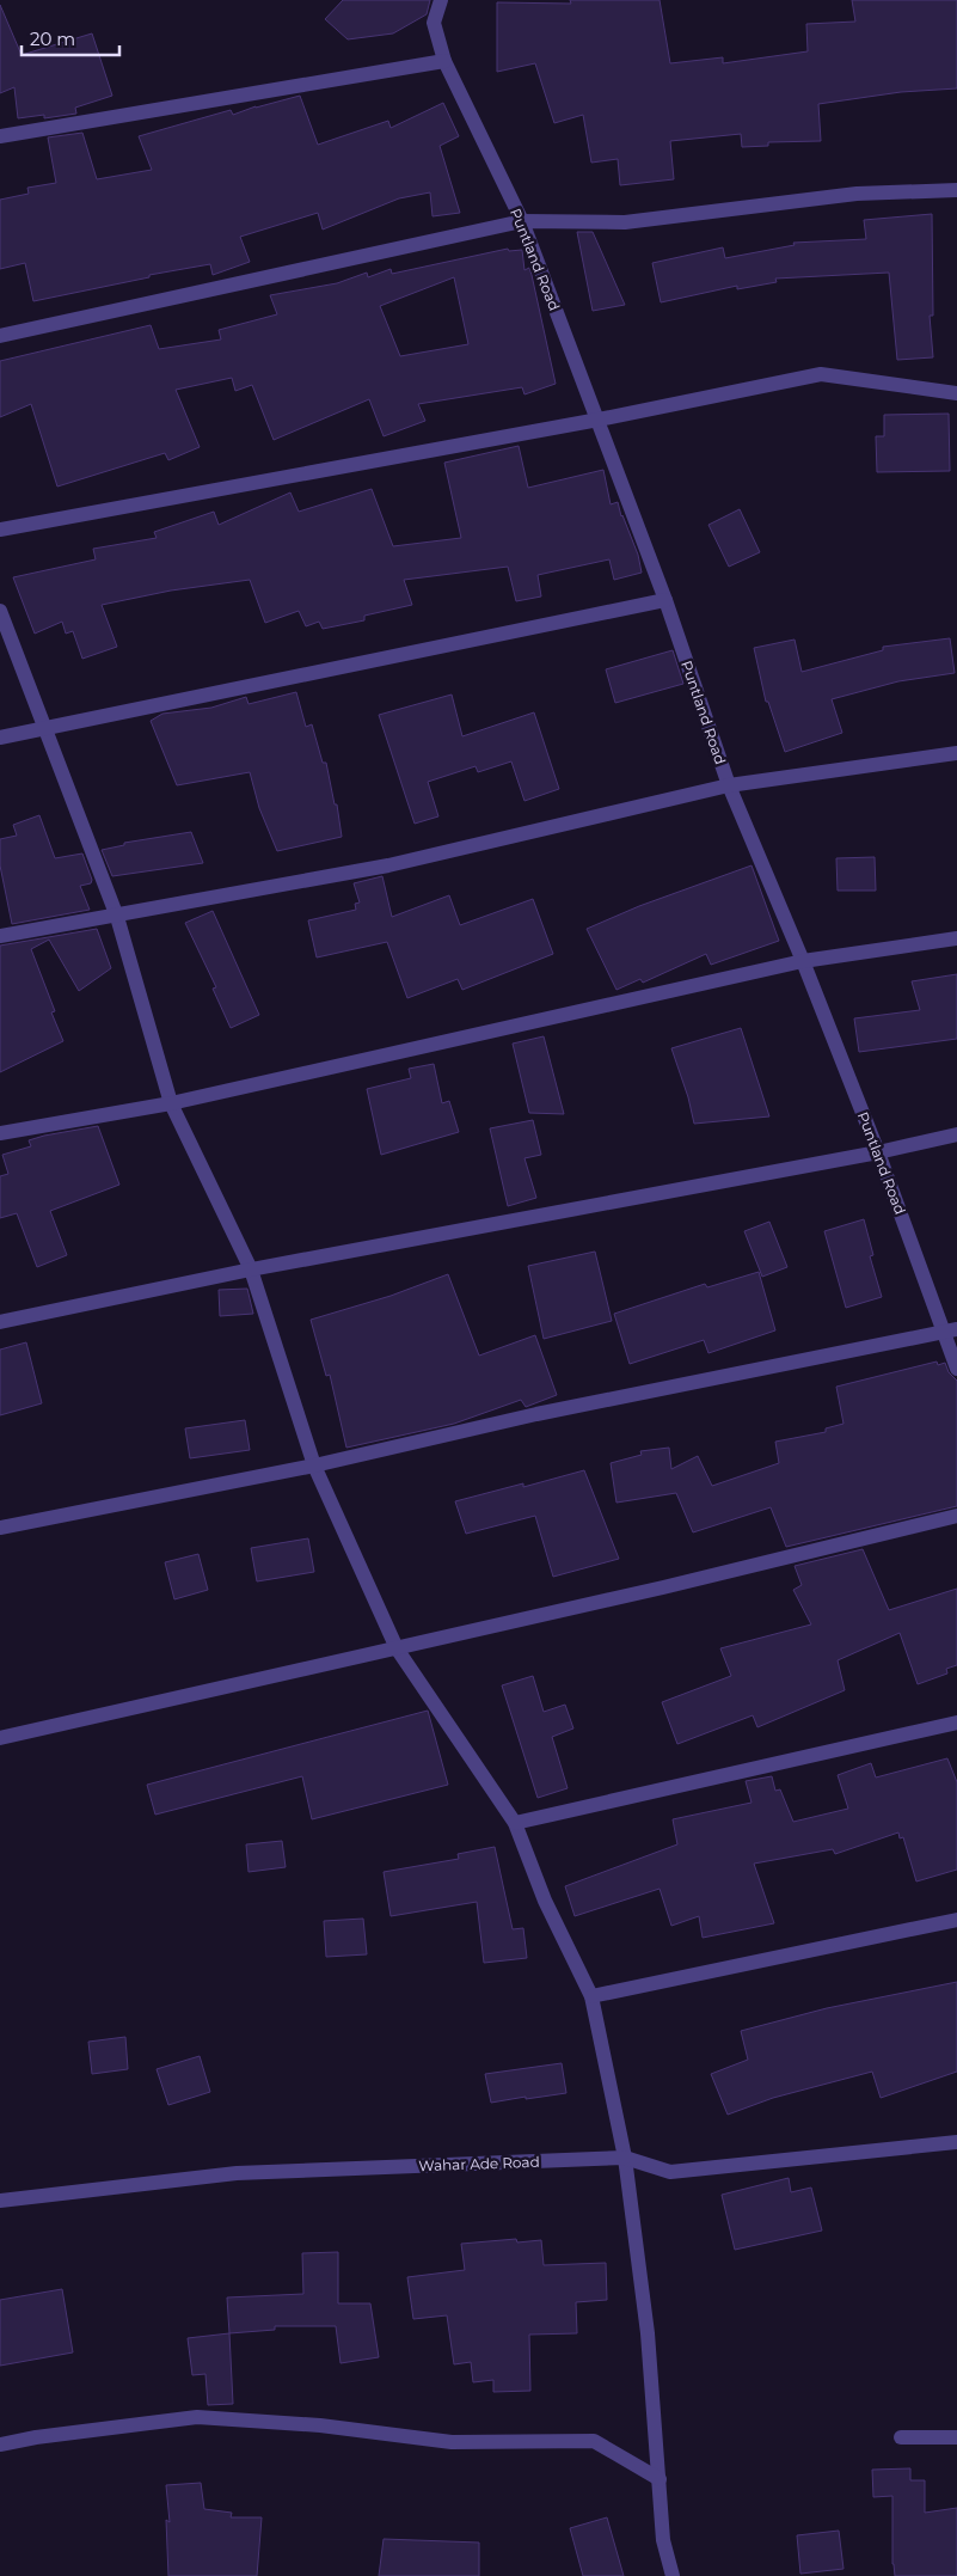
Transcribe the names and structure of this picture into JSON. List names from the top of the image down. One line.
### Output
{"streets":{"street":["Puntland Road","Wahar Ade Road"]},"scale_bar":"20 m"}
